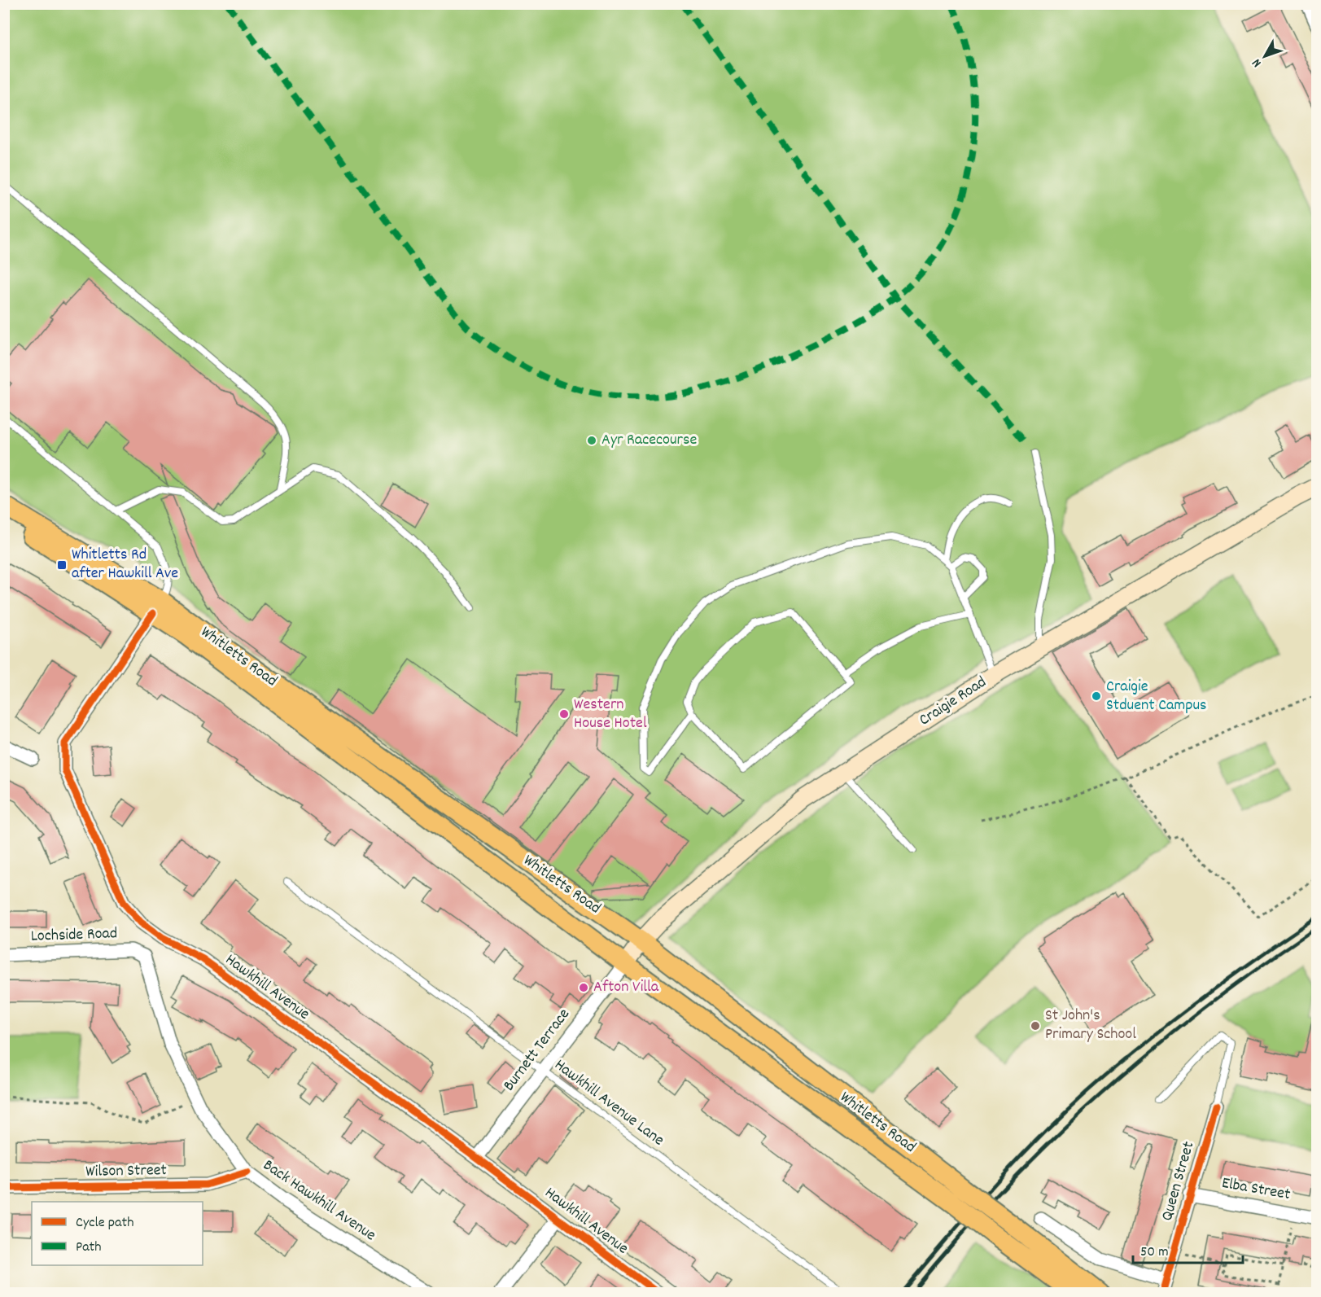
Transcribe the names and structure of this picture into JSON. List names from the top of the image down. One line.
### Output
{"streets":{"main road":["Whitletts Road","Craigie Road"],"street":["Lochside Road","Hawkhill Avenue","Burnett Terrace","Wilson Street","Queen Street","Elba Street","Back Hawkhill Avenue"],"lane":["Hawkhill Avenue Lane"]},"crossings":[["Whitletts Road","Craigie Road"],["Whitletts Road","Hawkhill Avenue"],["Whitletts Road","Burnett Terrace"],["Craigie Road","Burnett Terrace"],["Lochside Road","Back Hawkhill Avenue"],["Hawkhill Avenue","Burnett Terrace"],["Burnett Terrace","Hawkhill Avenue Lane"],["Wilson Street","Back Hawkhill Avenue"],["Queen Street","Elba Street"]],"places":{"other":["Ayr Racecourse","Craigie Stduent Campus","Western House Hotel","Afton Villa","St John's Primary School"],"transit":["Whitletts Rd after Hawkill Ave"]},"legend":["Cycle path","Path"],"scale_bar":"50 m","north":"bottom left"}
